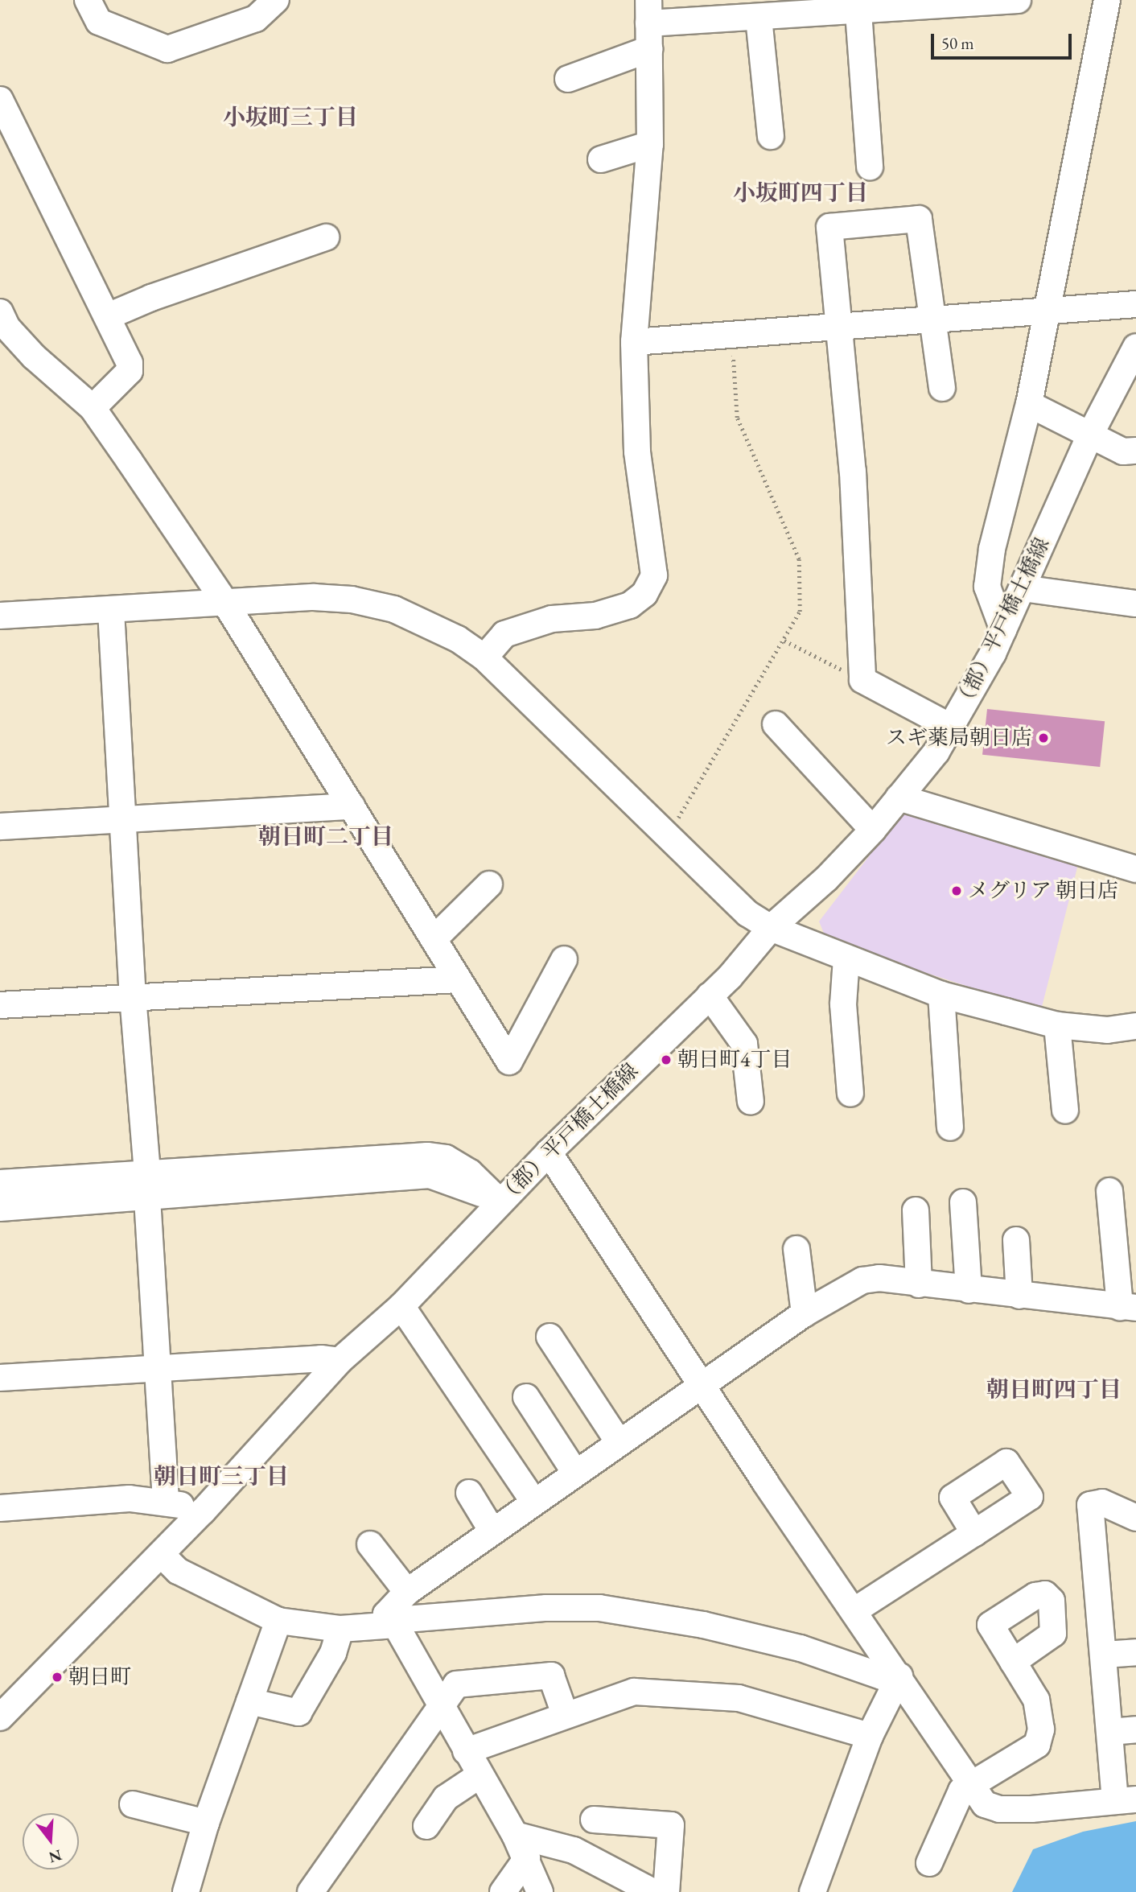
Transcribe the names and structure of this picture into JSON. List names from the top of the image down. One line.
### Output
{"streets":{"street":["（都）平戸橋土橋線"]},"districts":["小坂町三丁目","小坂町四丁目","朝日町二丁目","朝日町四丁目","朝日町三丁目"],"places":["スギ薬局朝日店","メグリア 朝日店","朝日町4丁目","朝日町"],"scale_bar":"50 m","north":"bottom"}
